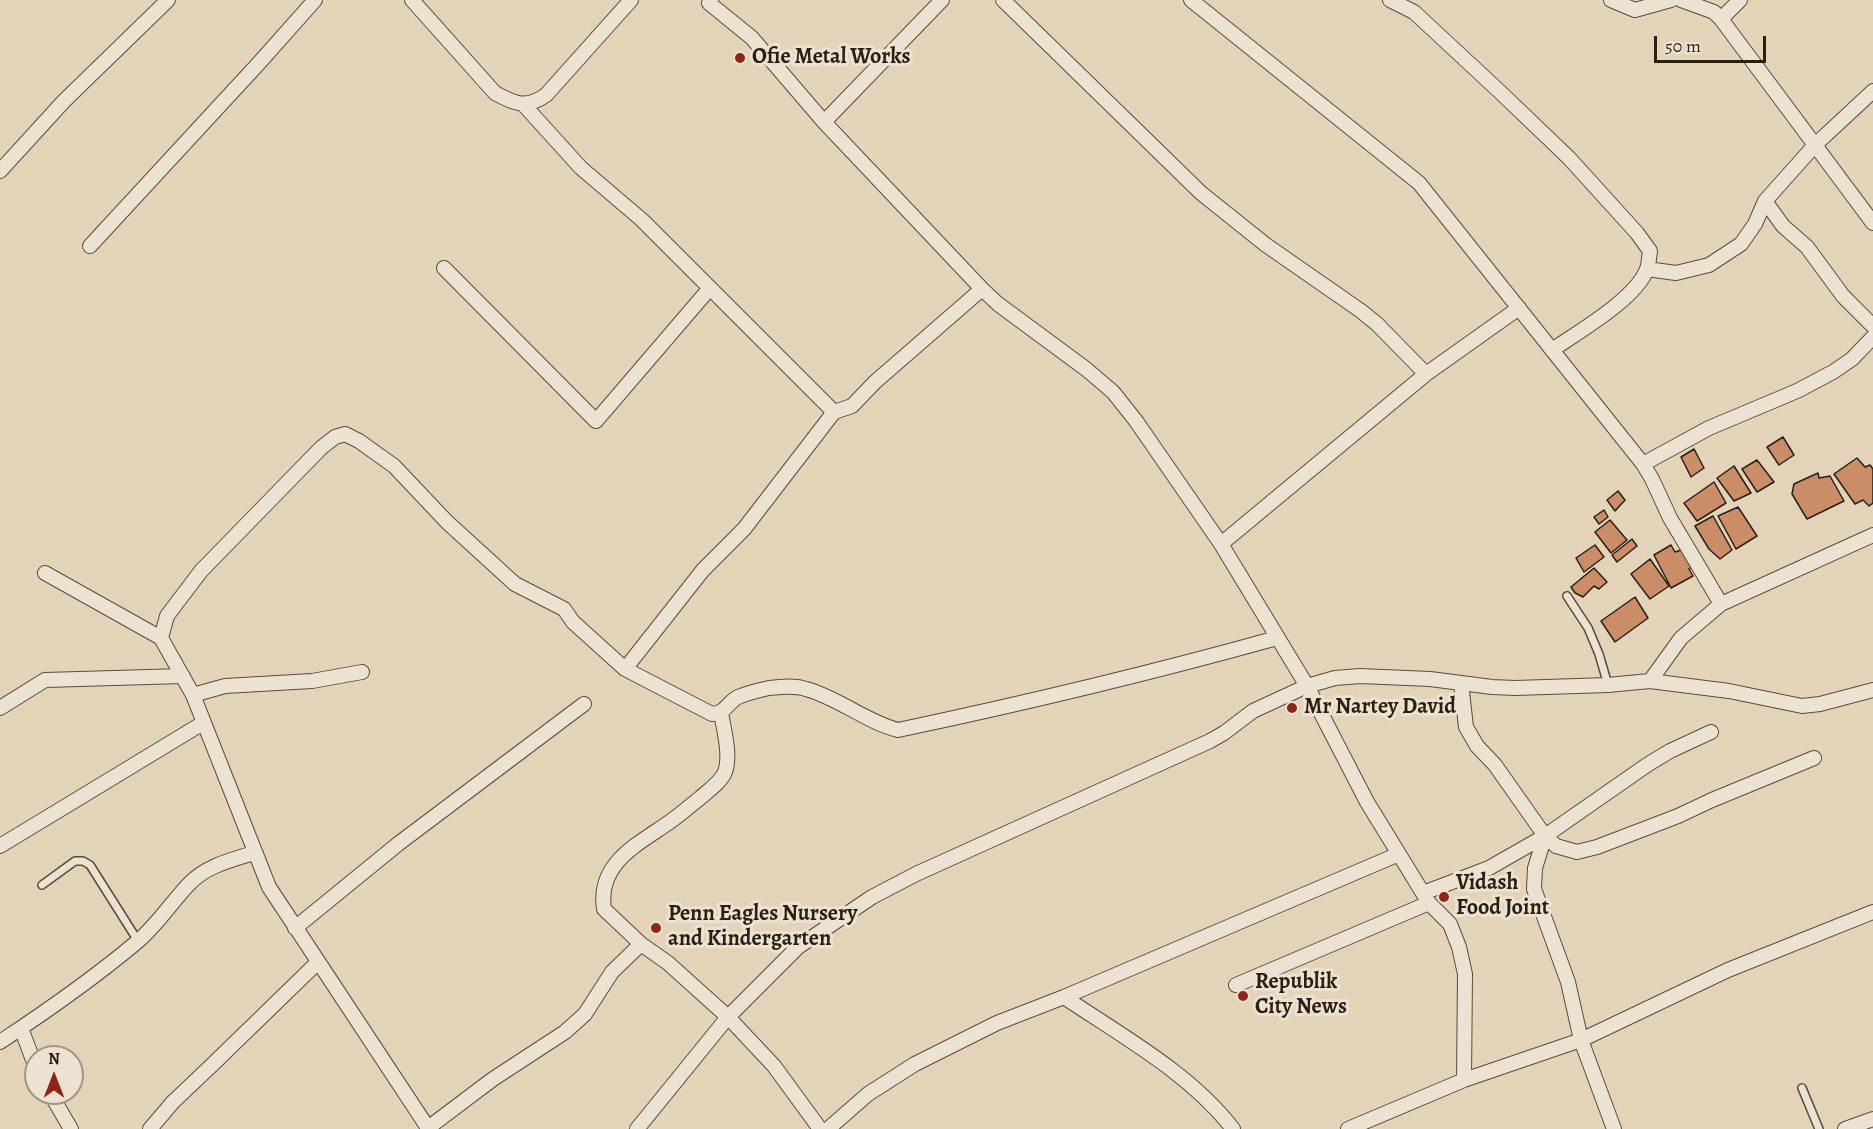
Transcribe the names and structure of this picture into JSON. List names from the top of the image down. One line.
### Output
{"places":["Ofie Metal Works","Mr Nartey David","Vidash Food Joint","Penn Eagles Nursery and Kindergarten","Republik City News"],"scale_bar":"50 m","north":"top"}
